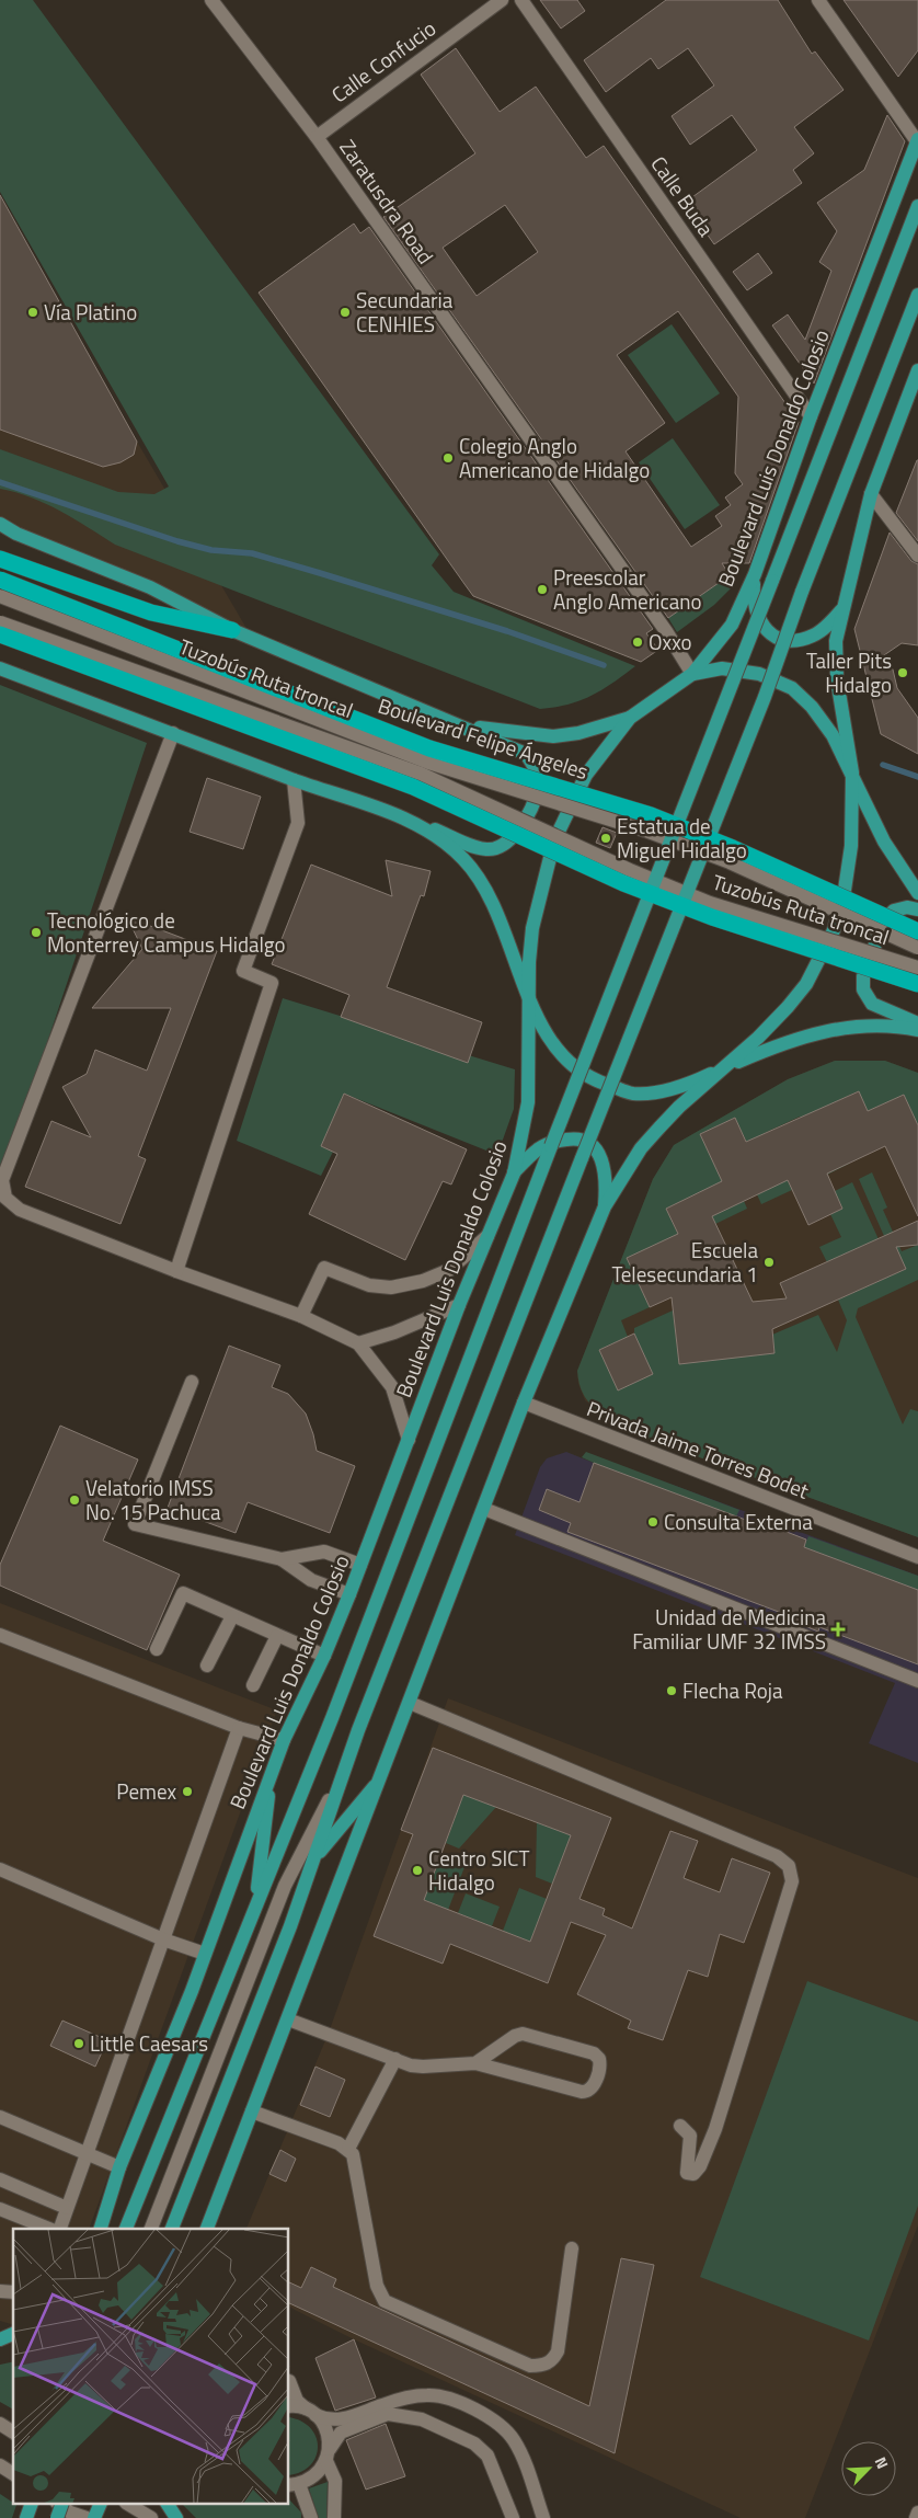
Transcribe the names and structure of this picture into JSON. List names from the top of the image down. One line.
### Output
{"streets":{"highway":["Boulevard Felipe Ángeles"],"main road":["Boulevard Luis Donaldo Colosio"],"street":["Calle Confucio","Calle Buda","Zaratusdra Road","Tuzobús Ruta troncal","Privada Jaime Torres Bodet"]},"crossings":[["Calle Confucio","Zaratusdra Road"],["Calle Buda","Boulevard Luis Donaldo Colosio"],["Zaratusdra Road","Boulevard Luis Donaldo Colosio"]],"places":{"other":["Vía Platino","Secundaria CENHIES","Colegio Anglo Americano de Hidalgo","Preescolar Anglo Americano","Oxxo","Taller Pits Hidalgo","Estatua de Miguel Hidalgo","Tecnológico de Monterrey Campus Hidalgo","Escuela Telesecundaria 1","Velatorio IMSS No. 15 Pachuca","Consulta Externa","Flecha Roja","Pemex","Centro SICT Hidalgo","Little Caesars"],"health":["Unidad de Medicina Familiar UMF 32 IMSS"]},"north":"top right"}
